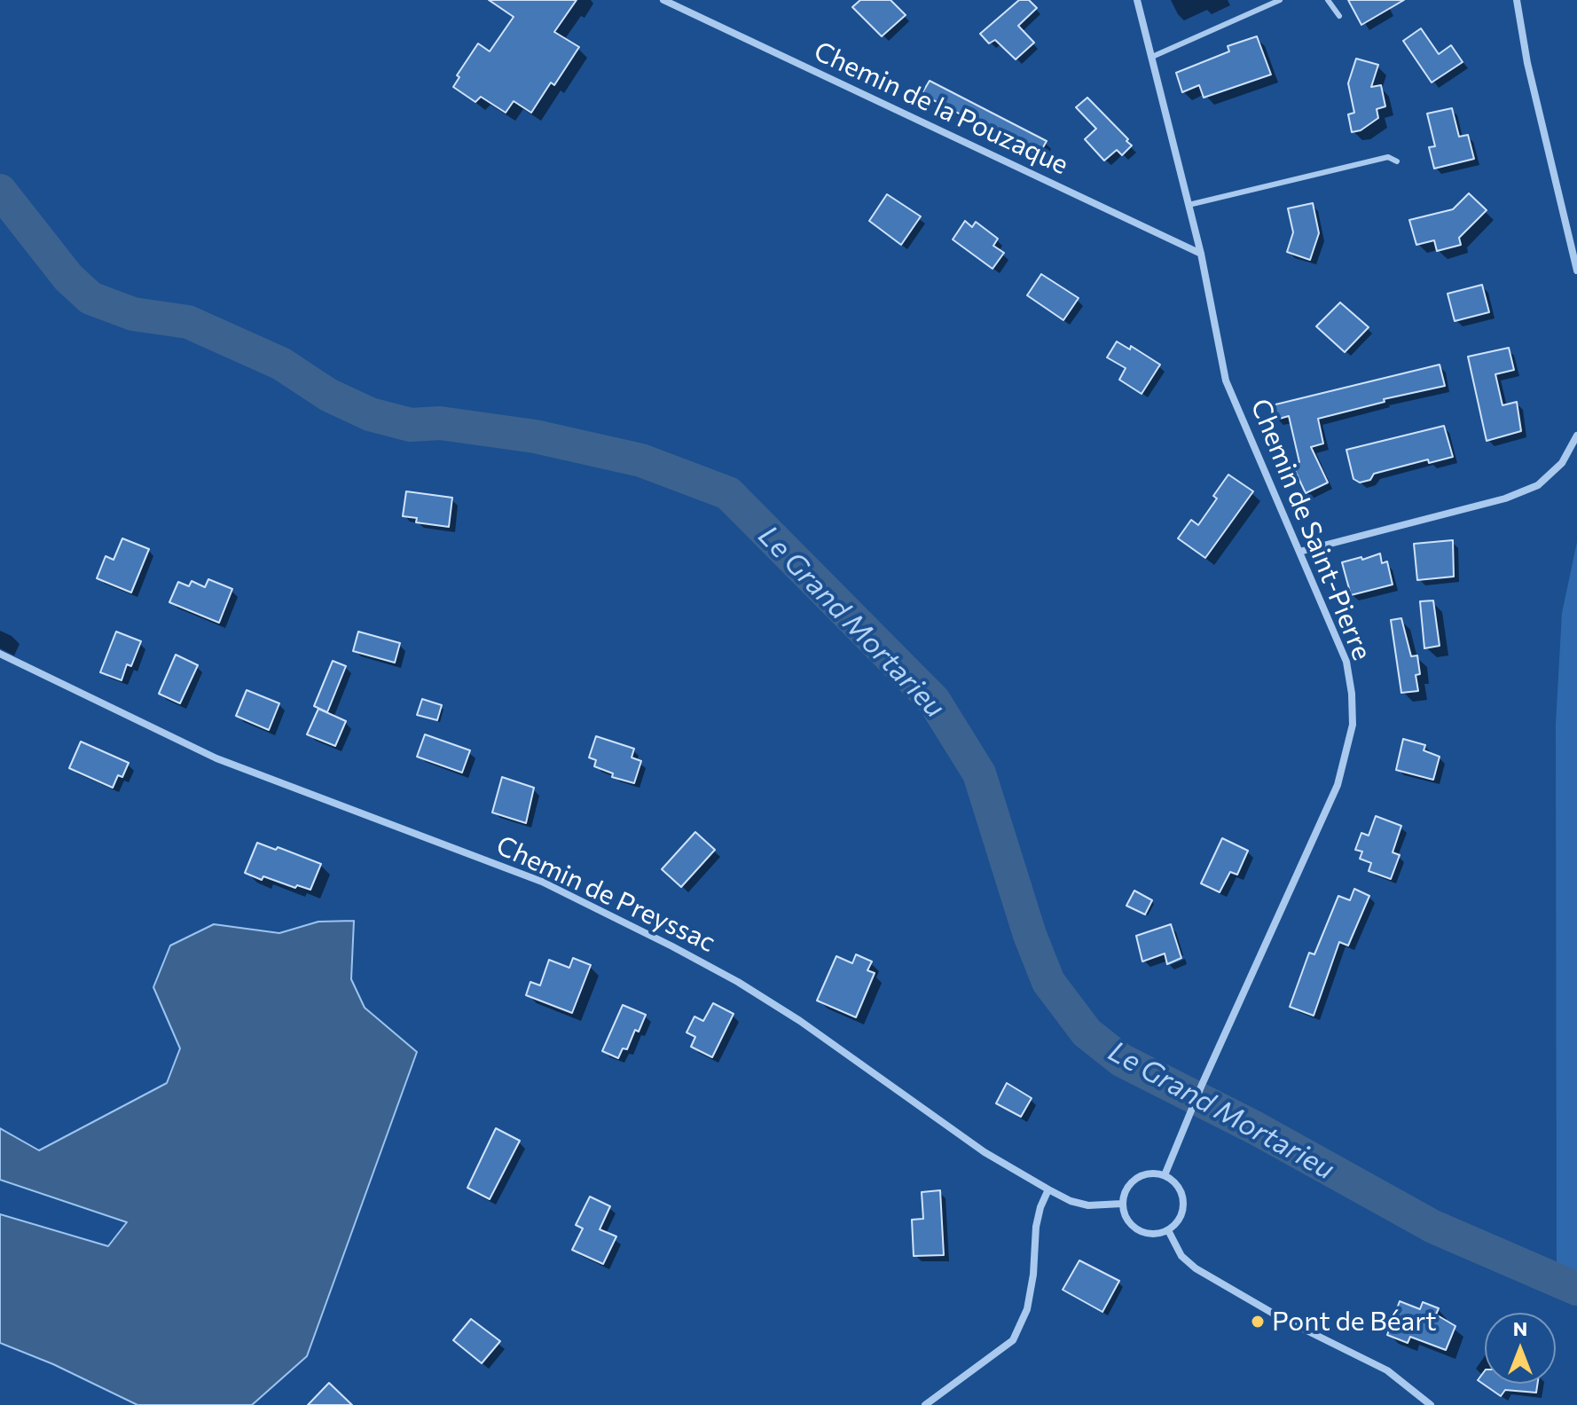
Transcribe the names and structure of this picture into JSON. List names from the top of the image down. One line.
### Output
{"streets":{"street":["Chemin de la Pouzaque","Chemin de Saint-Pierre","Chemin de Preyssac"]},"crossings":[["Chemin de la Pouzaque","Chemin de Saint-Pierre"],["Chemin de Saint-Pierre","Chemin de Preyssac"]],"water":["Le Grand Mortarieu"],"places":["Pont de Béart"],"north":"top"}
